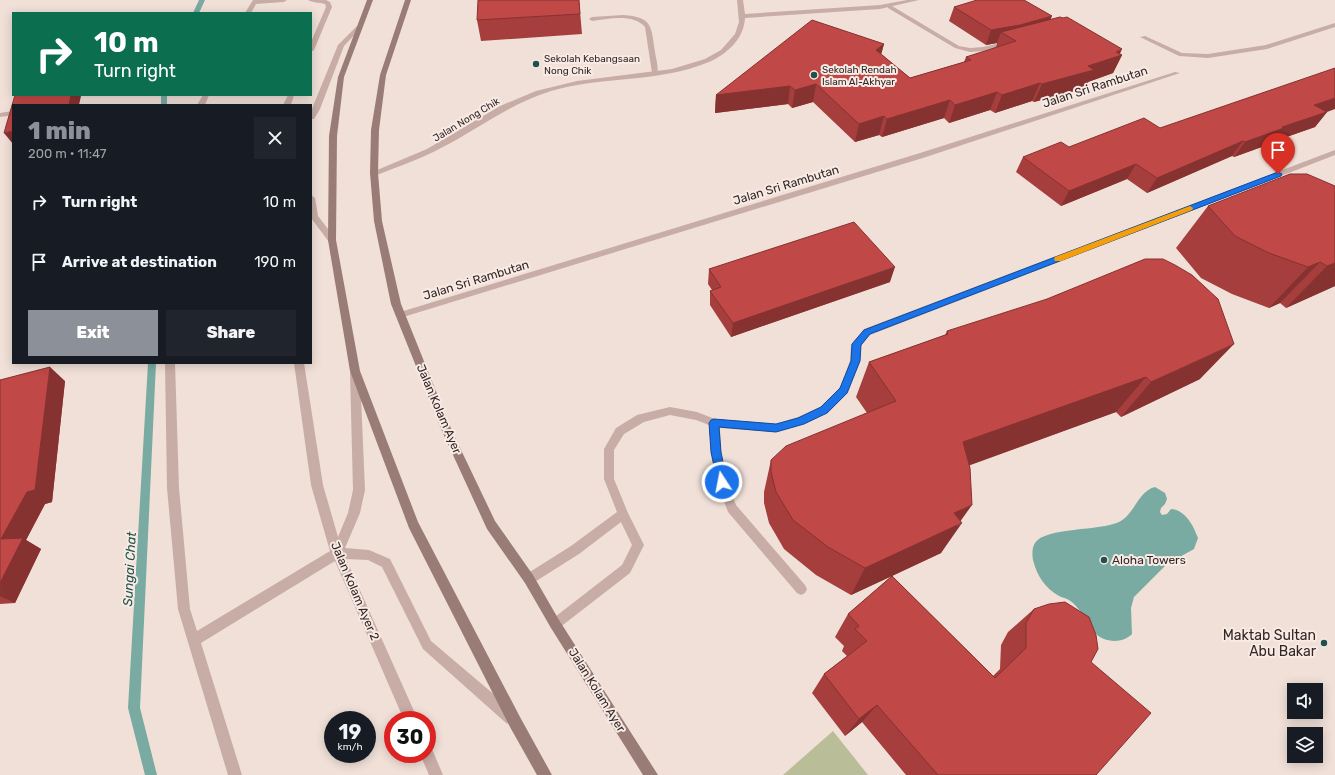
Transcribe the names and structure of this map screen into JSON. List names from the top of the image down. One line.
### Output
{"streets":{"main road":["Jalan Kolam Ayer"],"street":["Jalan Sri Rambutan","Jalan Nong Chik","Jalan Kolam Ayer 2"]},"crossings":[["Jalan Sri Rambutan","Jalan Kolam Ayer"],["Jalan Nong Chik","Jalan Kolam Ayer"]],"water":["Sungai Chat"],"places":["Sekolah Kebangsaan Nong Chik","Sekolah Rendah Islam Al-Akhyar","Aloha Towers","Maktab Sultan Abu Bakar"],"page":{"turn":["10 m","Turn right"],"heading":["1 min","200 m · 11:47"],"list":[{"name":"Turn right","value":"10 m"},{"name":"Arrive at destination","value":"190 m"}],"buttons":["Exit","Share"],"speed":"19 km/h","limit":"30"}}
